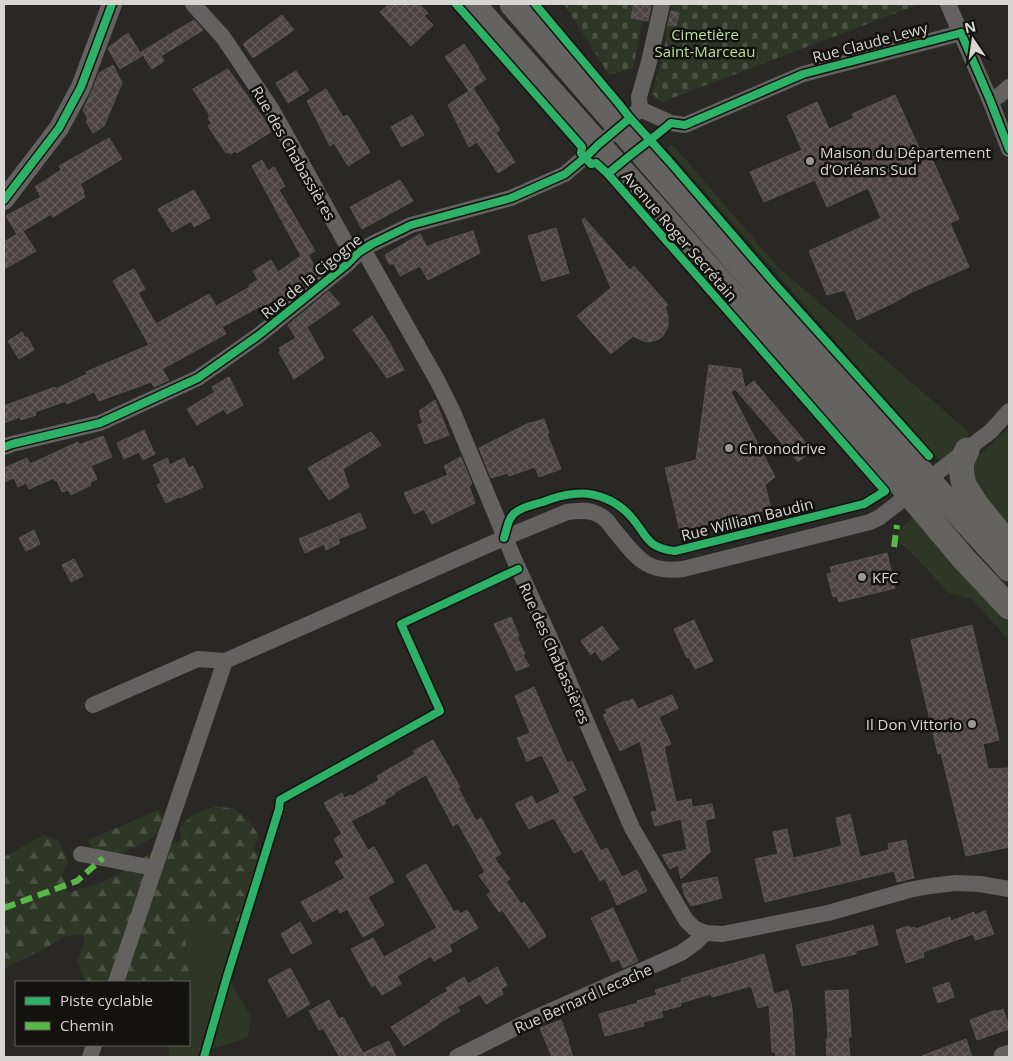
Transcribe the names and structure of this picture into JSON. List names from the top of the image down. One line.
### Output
{"streets":{"main road":["Avenue Roger Secrétain"],"street":["Rue Claude Lewy","Rue des Chabassières","Rue de la Cigogne","Rue Bernard Lecache"],"cycle path":["Rue William Baudin"]},"crossings":[["Rue Claude Lewy","Rue de la Cigogne"],["Rue des Chabassières","Rue de la Cigogne"],["Rue des Chabassières","Rue Bernard Lecache"],["Avenue Roger Secrétain","Rue de la Cigogne"]],"parks":["Cimetière Saint-Marceau"],"places":["Maison du Département d’Orléans Sud","Chronodrive","KFC","Il Don Vittorio"],"legend":["Piste cyclable","Chemin"],"north":"top"}
